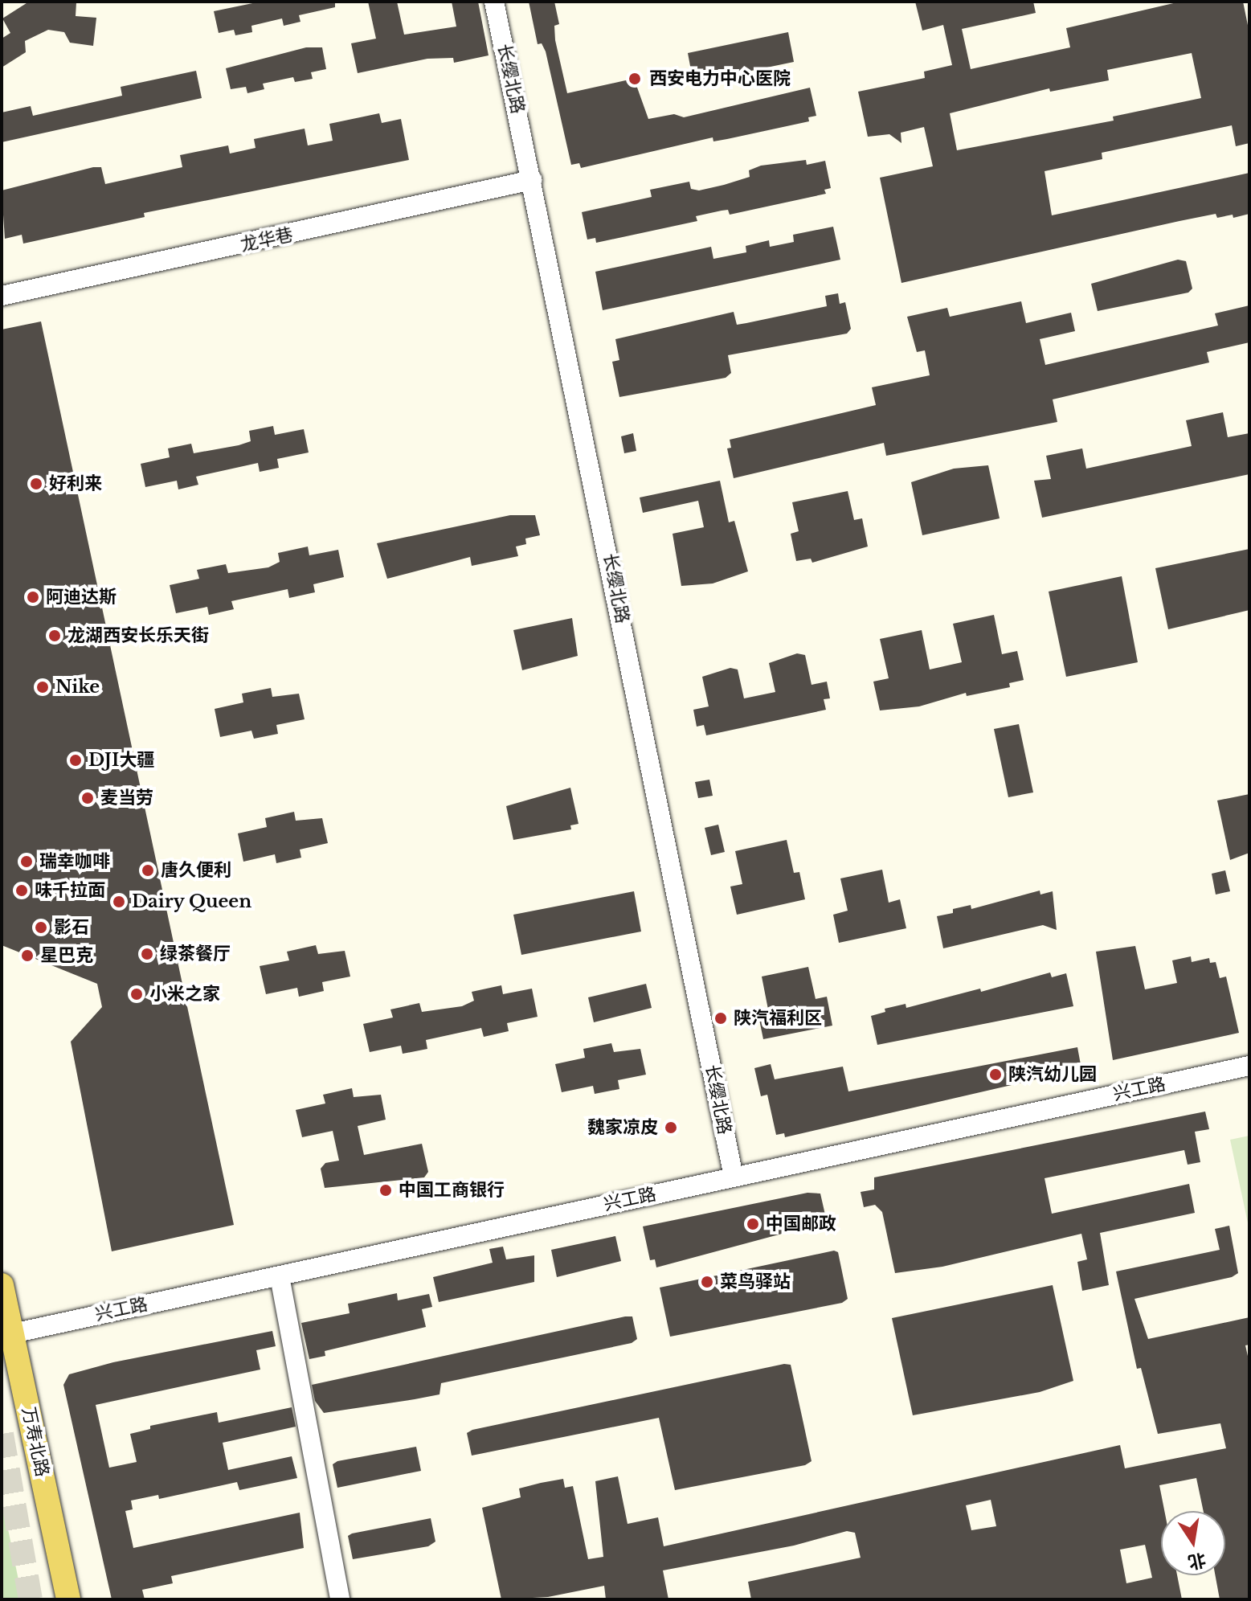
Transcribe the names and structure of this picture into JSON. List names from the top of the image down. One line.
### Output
{"streets":{"main road":["万寿北路"],"street":["长缨北路","龙华巷","兴工路"]},"crossings":[["长缨北路","龙华巷"],["长缨北路","兴工路"],["兴工路","万寿北路"]],"places":["西安电力中心医院","好利来","阿迪达斯","龙湖西安长乐天街","Nike","DJI大疆","麦当劳","瑞幸咖啡","唐久便利","味千拉面","Dairy Queen","影石","绿茶餐厅","星巴克","小米之家","陕汽福利区","陕汽幼儿园","魏家凉皮","中国工商银行","中国邮政","菜鸟驿站"],"north":"bottom"}
